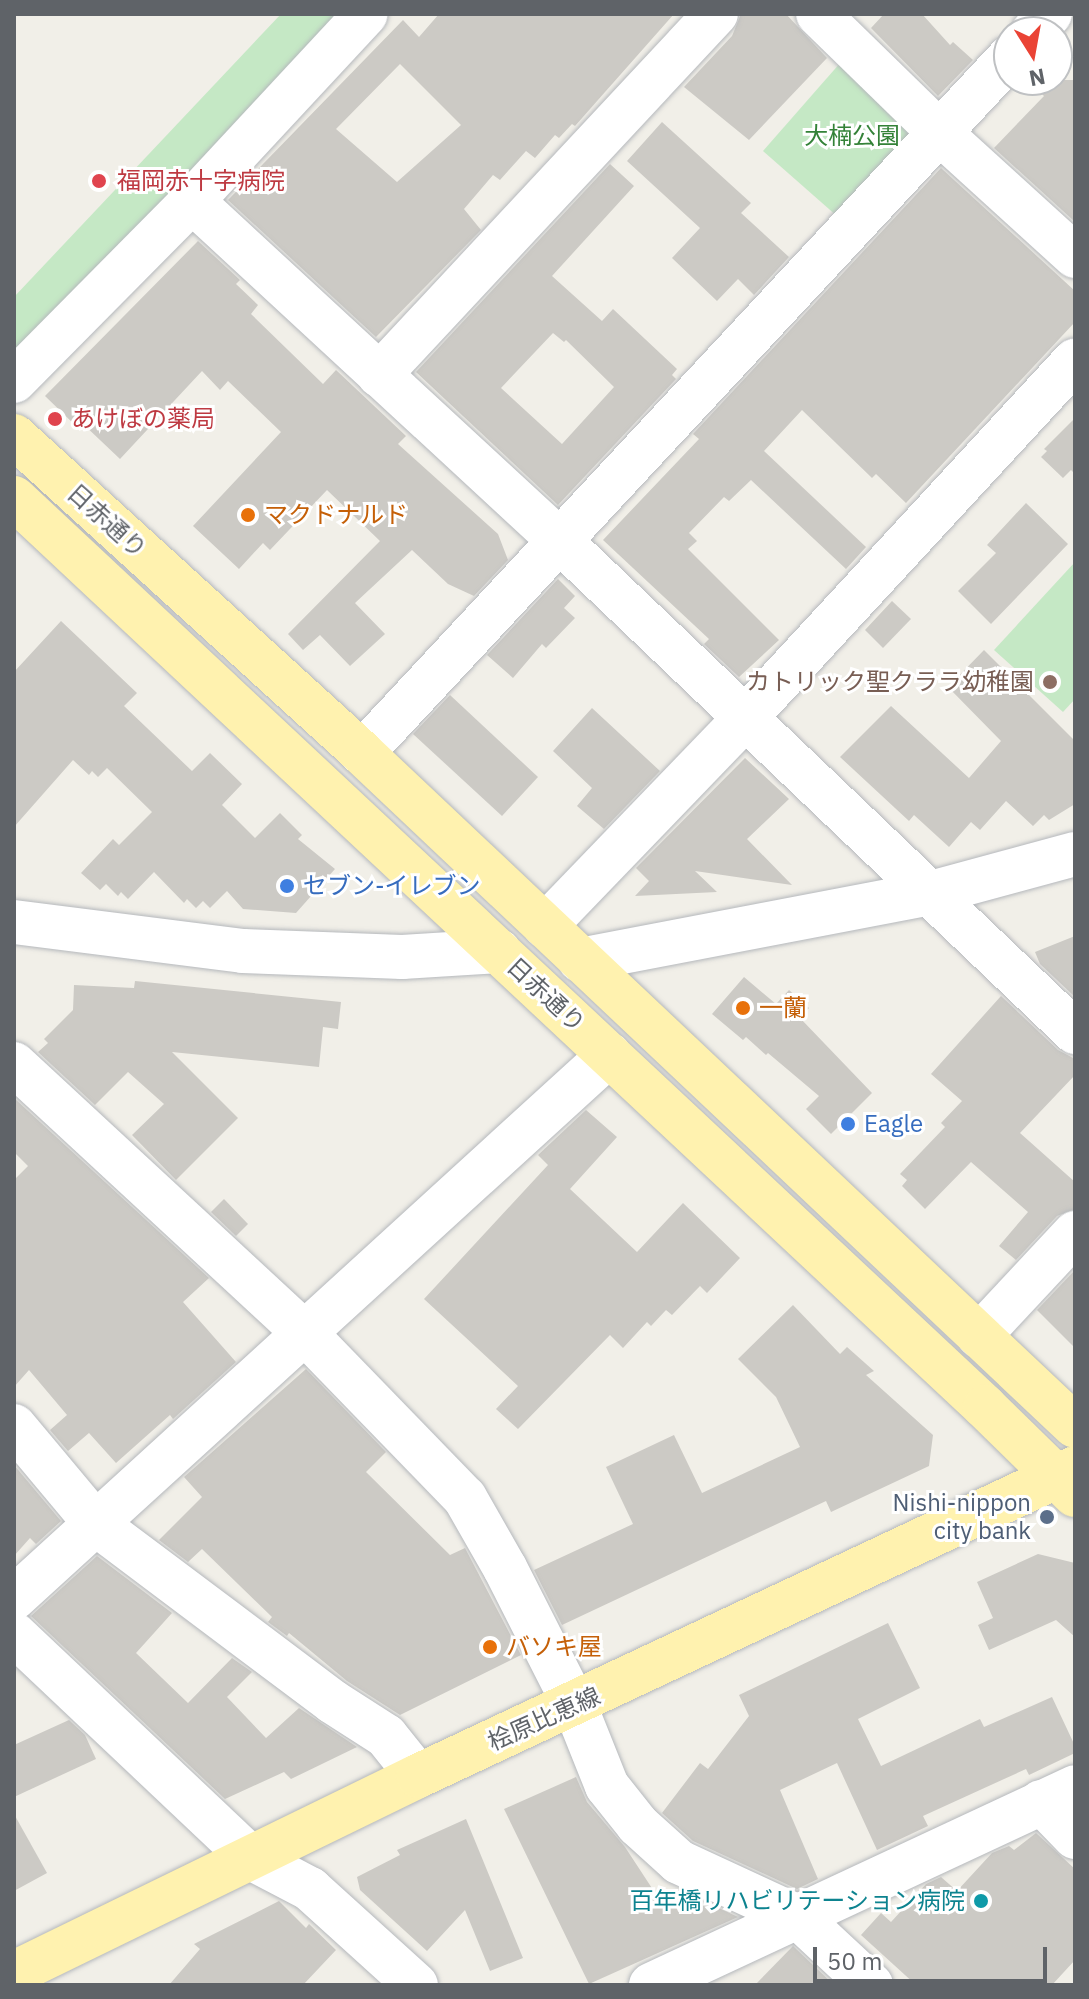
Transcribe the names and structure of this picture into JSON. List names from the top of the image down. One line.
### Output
{"streets":{"main road":["日赤通り","桧原比恵線"]},"crossings":[["日赤通り","桧原比恵線"]],"parks":["大楠公園"],"places":["福岡赤十字病院","あけぼの薬局","マクドナルド","カトリック聖クララ幼稚園","セブン-イレブン","一蘭","Eagle","Nishi-nippon city bank","バソキ屋","百年橋リハビリテーション病院"],"scale_bar":"50 m","north":"bottom"}
